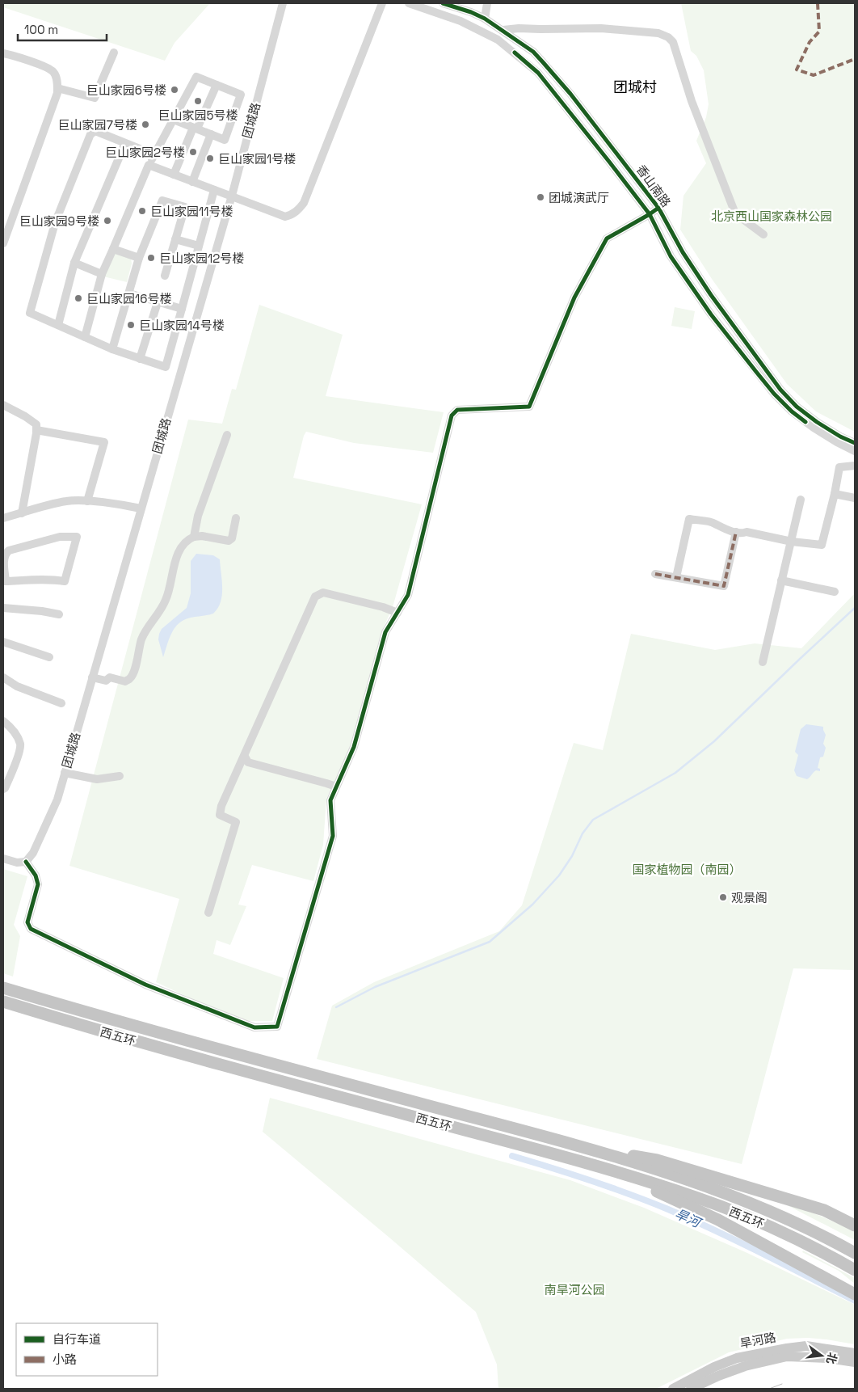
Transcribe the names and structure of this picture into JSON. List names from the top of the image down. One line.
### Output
{"streets":{"highway":["西五环"],"main road":["旱河路"],"street":["团城路","香山南路"]},"districts":["团城村"],"water":["旱河"],"parks":["北京西山国家森林公园","国家植物园（南园）","南旱河公园"],"places":["巨山家园6号楼","巨山家园5号楼","巨山家园7号楼","巨山家园2号楼","巨山家园1号楼","团城演武厅","巨山家园11号楼","巨山家园9号楼","巨山家园12号楼","巨山家园16号楼","巨山家园14号楼","观景阁"],"legend":["自行车道","小路"],"scale_bar":"100 m","north":"right"}
